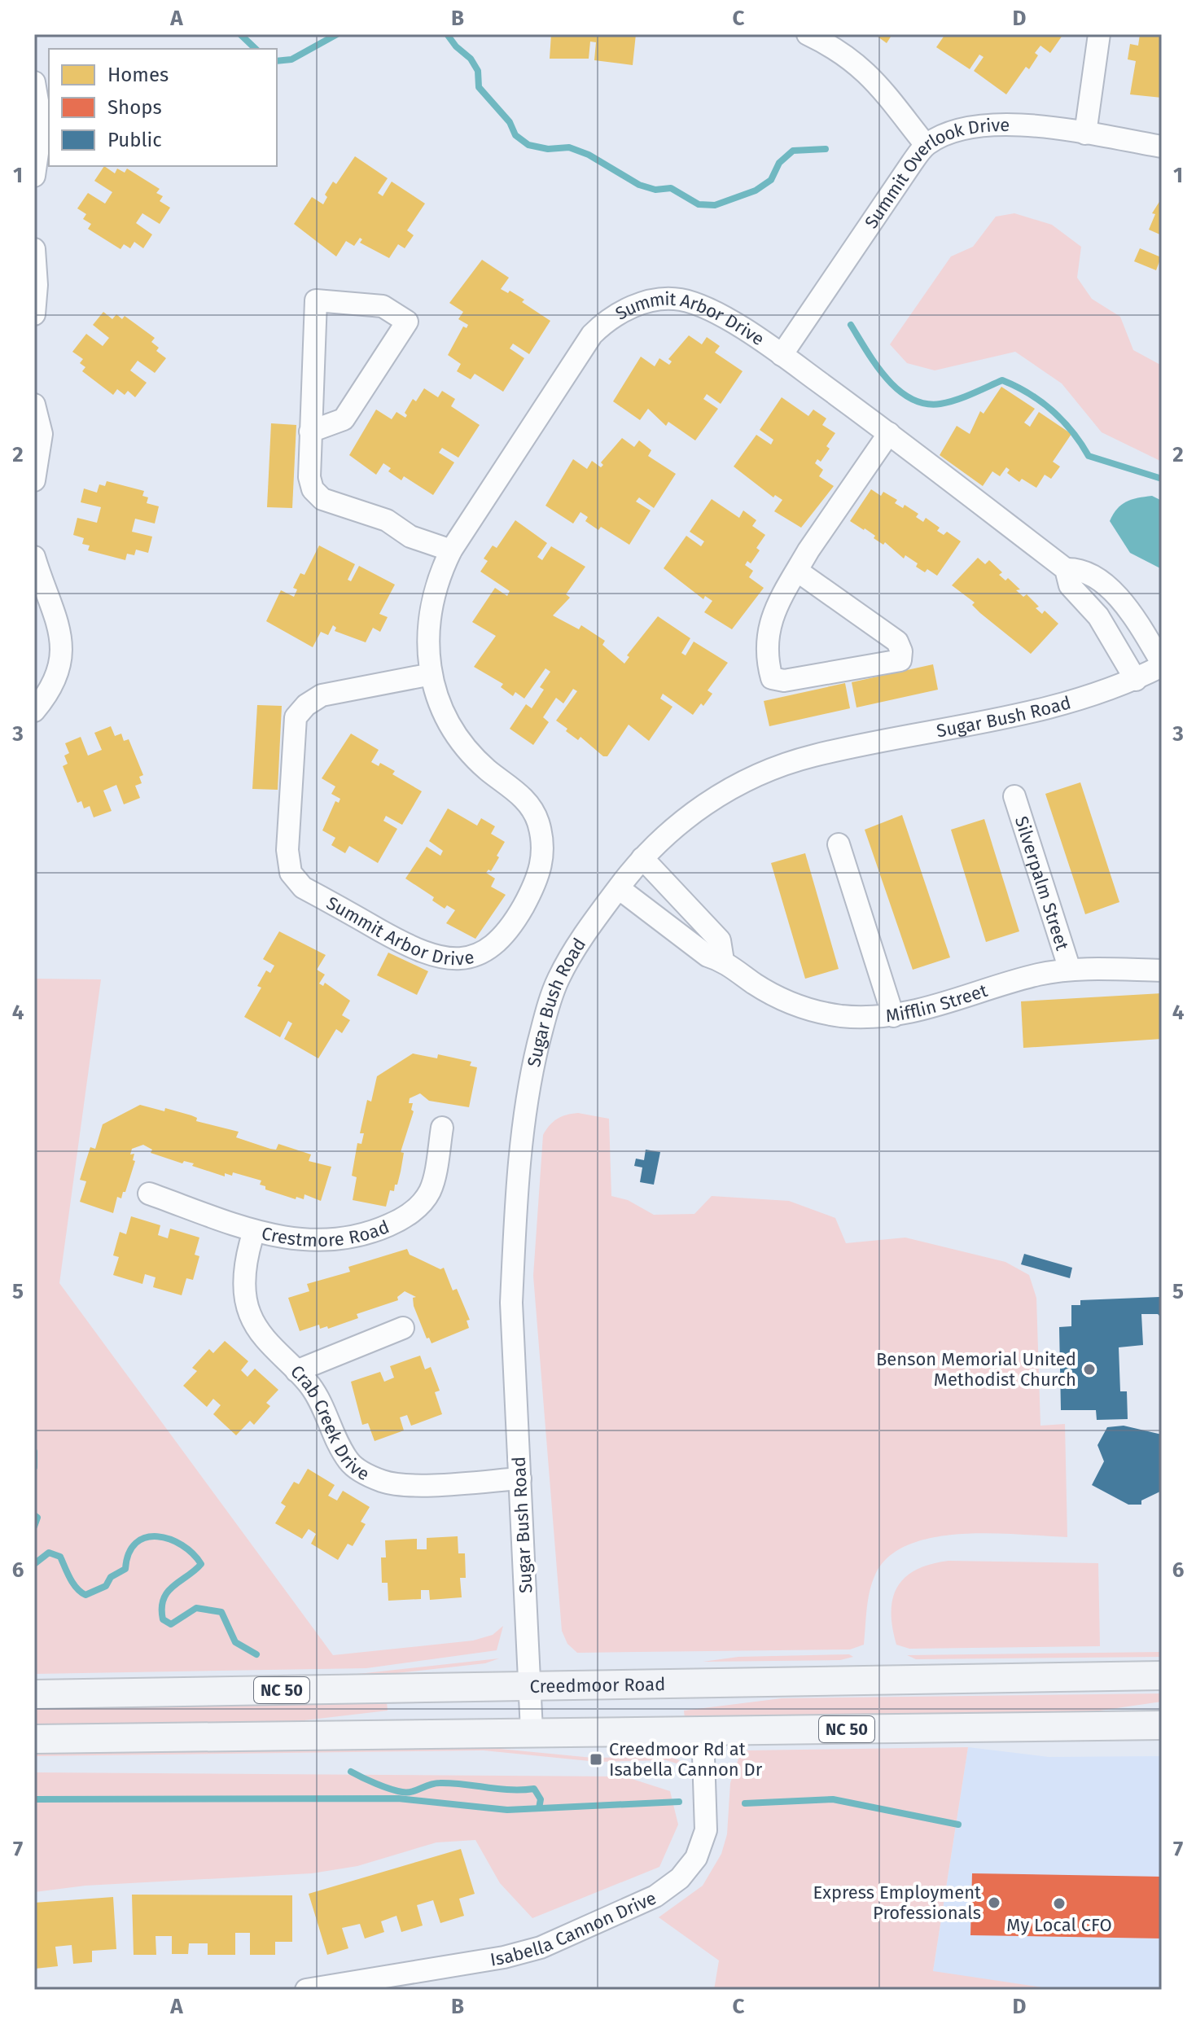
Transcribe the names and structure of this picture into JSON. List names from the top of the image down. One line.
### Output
{"streets":{"main road":["Creedmoor Road","NC 50"],"street":["Summit Overlook Drive","Summit Arbor Drive","Sugar Bush Road","Silverpalm Street","Mifflin Street","Crestmore Road","Crab Creek Drive","Isabella Cannon Drive"]},"crossings":[["Summit Overlook Drive","Summit Arbor Drive"],["Summit Arbor Drive","Sugar Bush Road"],["Sugar Bush Road","Mifflin Street"],["Sugar Bush Road","Crab Creek Drive"],["Sugar Bush Road","Creedmoor Road"],["Sugar Bush Road","NC 50"],["Silverpalm Street","Mifflin Street"],["Crestmore Road","Crab Creek Drive"],["NC 50","Isabella Cannon Drive"]],"places":{"other":["Benson Memorial United Methodist Church","Express Employment Professionals","My Local CFO"],"transit":["Creedmoor Rd at Isabella Cannon Dr"]},"legend":["Homes","Shops","Public"],"grid":{"columns":["A","B","C","D"],"rows":["1","2","3","4","5","6","7"]}}
